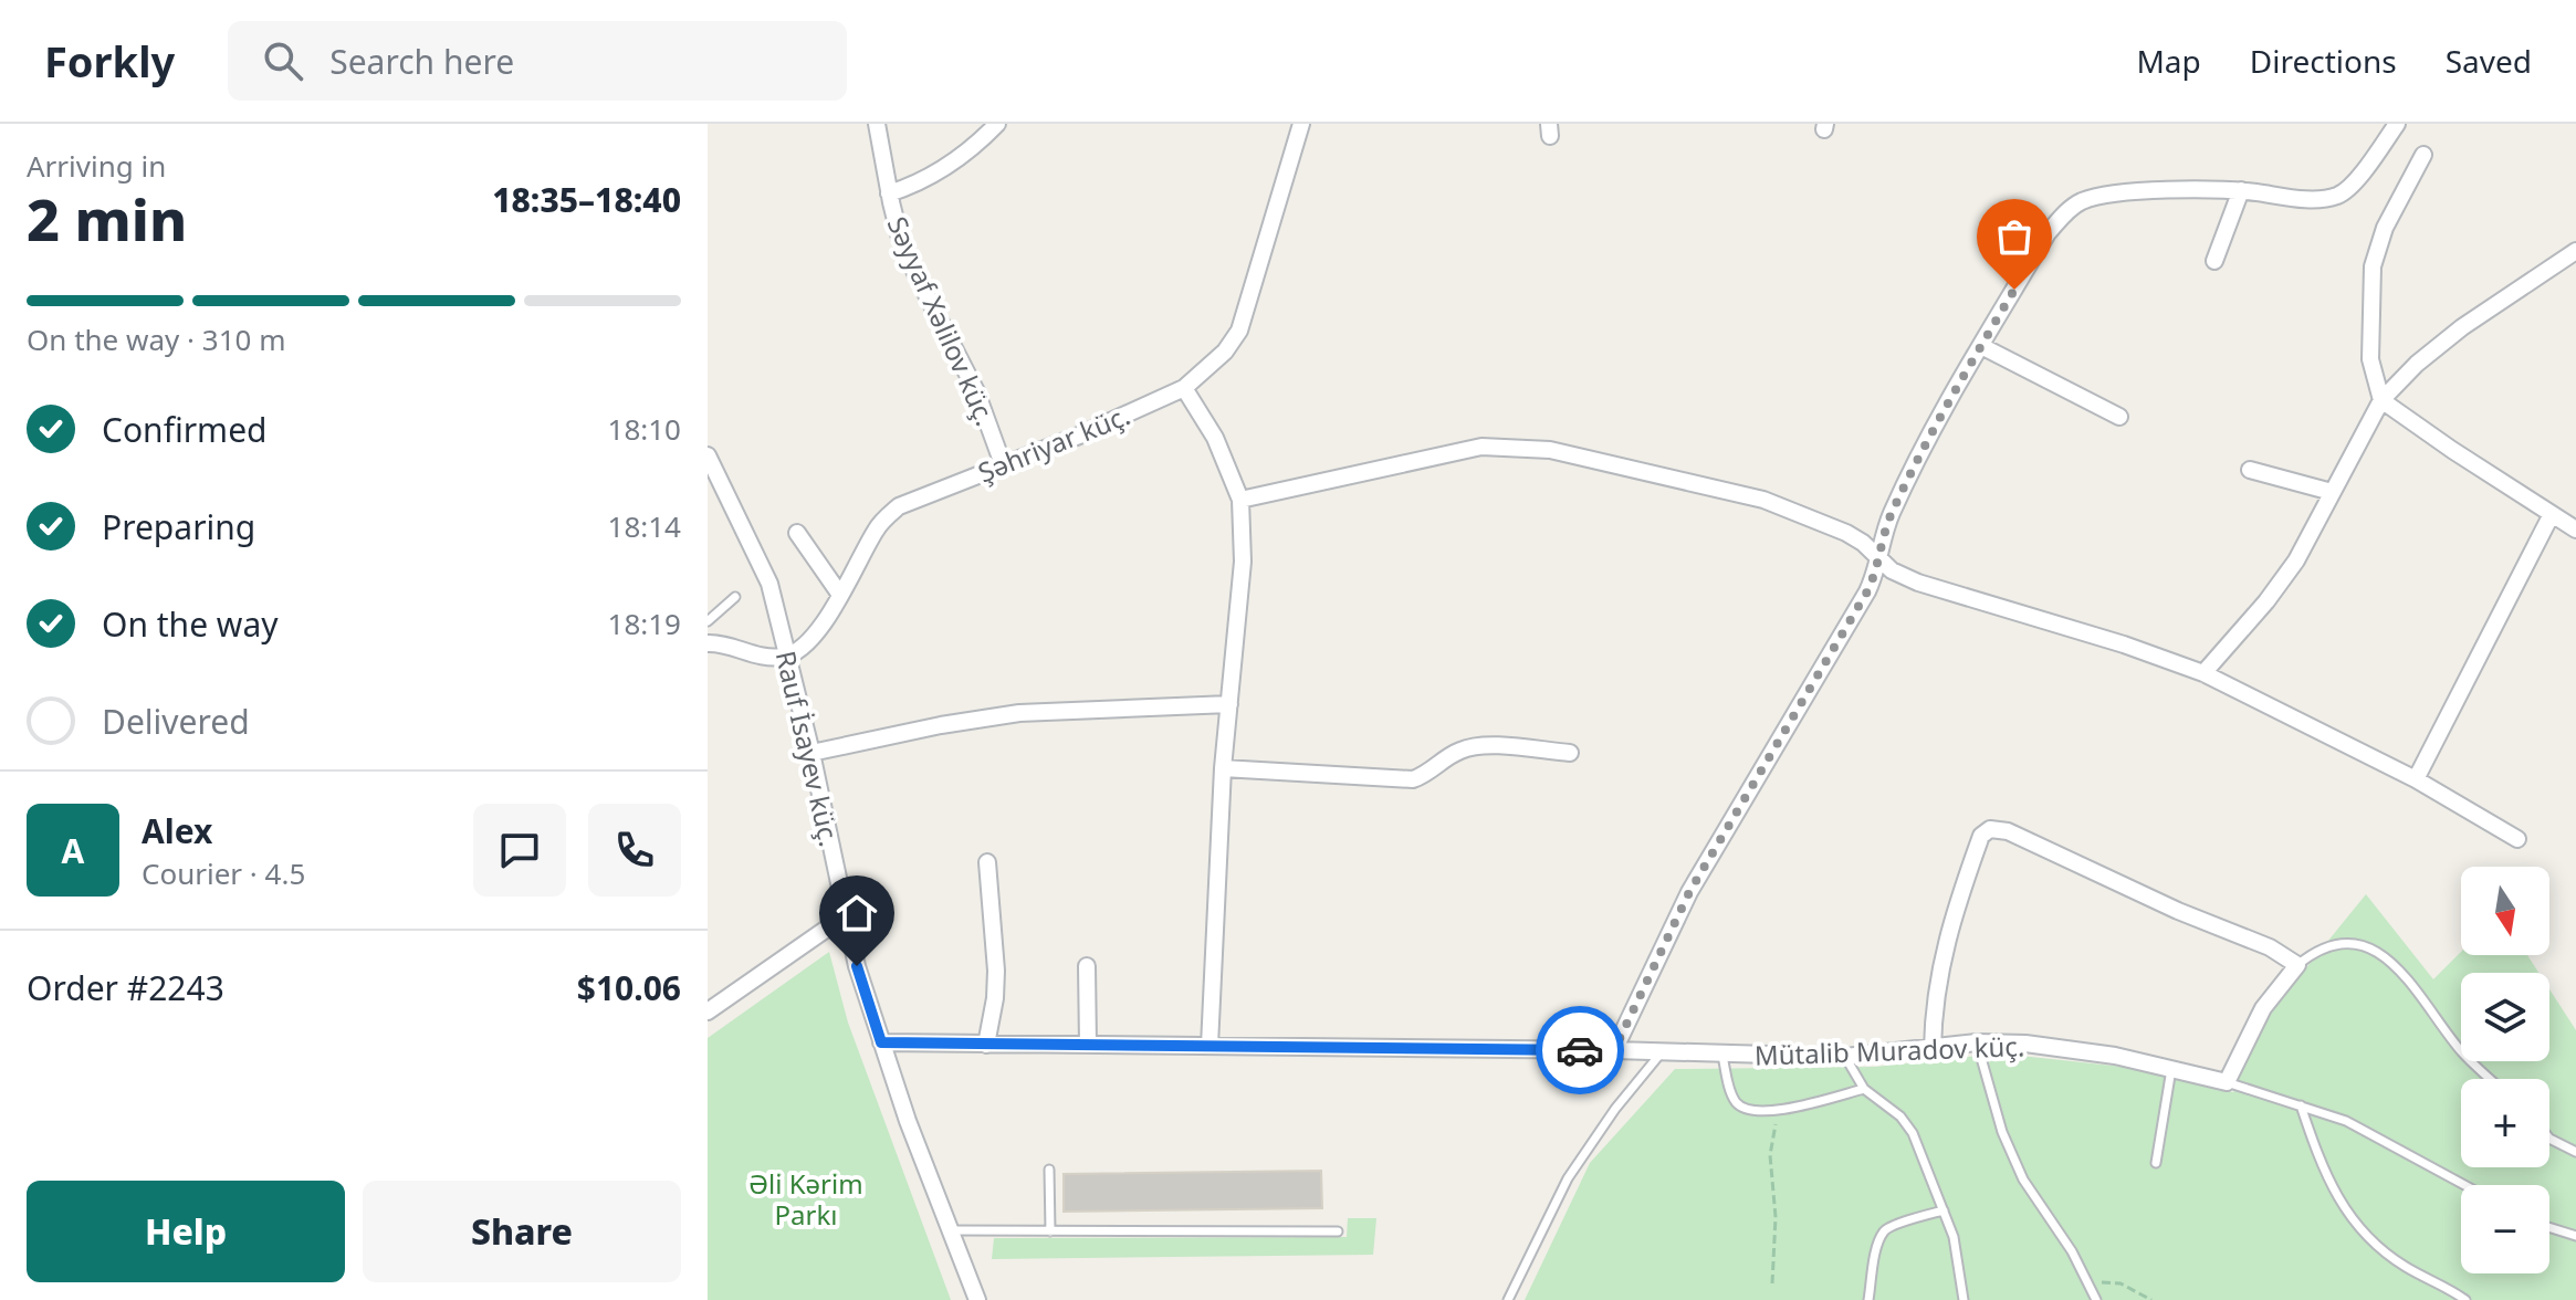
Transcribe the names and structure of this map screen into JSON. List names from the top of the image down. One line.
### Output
{"streets":{"street":["Səyyaf Xəlilov küç.","Şəhriyar küç.","Rauf İsayev küç.","Mütalib Muradov küç."]},"crossings":[["Səyyaf Xəlilov küç.","Şəhriyar küç."],["Şəhriyar küç.","Rauf İsayev küç."],["Rauf İsayev küç.","Mütalib Muradov küç."]],"parks":["Əli Kərim Parkı"],"north":"bottom","page":{"header":"Forkly","search":"Search here","nav":["Map","Directions","Saved"],"heading":["2 min","Arriving in","18:35–18:40"],"panel":["Alex","Courier · 4.5","Order #2243","$10.06"],"bar":"On the way · 310 m","list":[["Confirmed","18:10"],["Preparing","18:14"],["On the way","18:19"],"Delivered"],"round":"A","map_buttons":["+","−"],"buttons":["Help","Share"]}}
